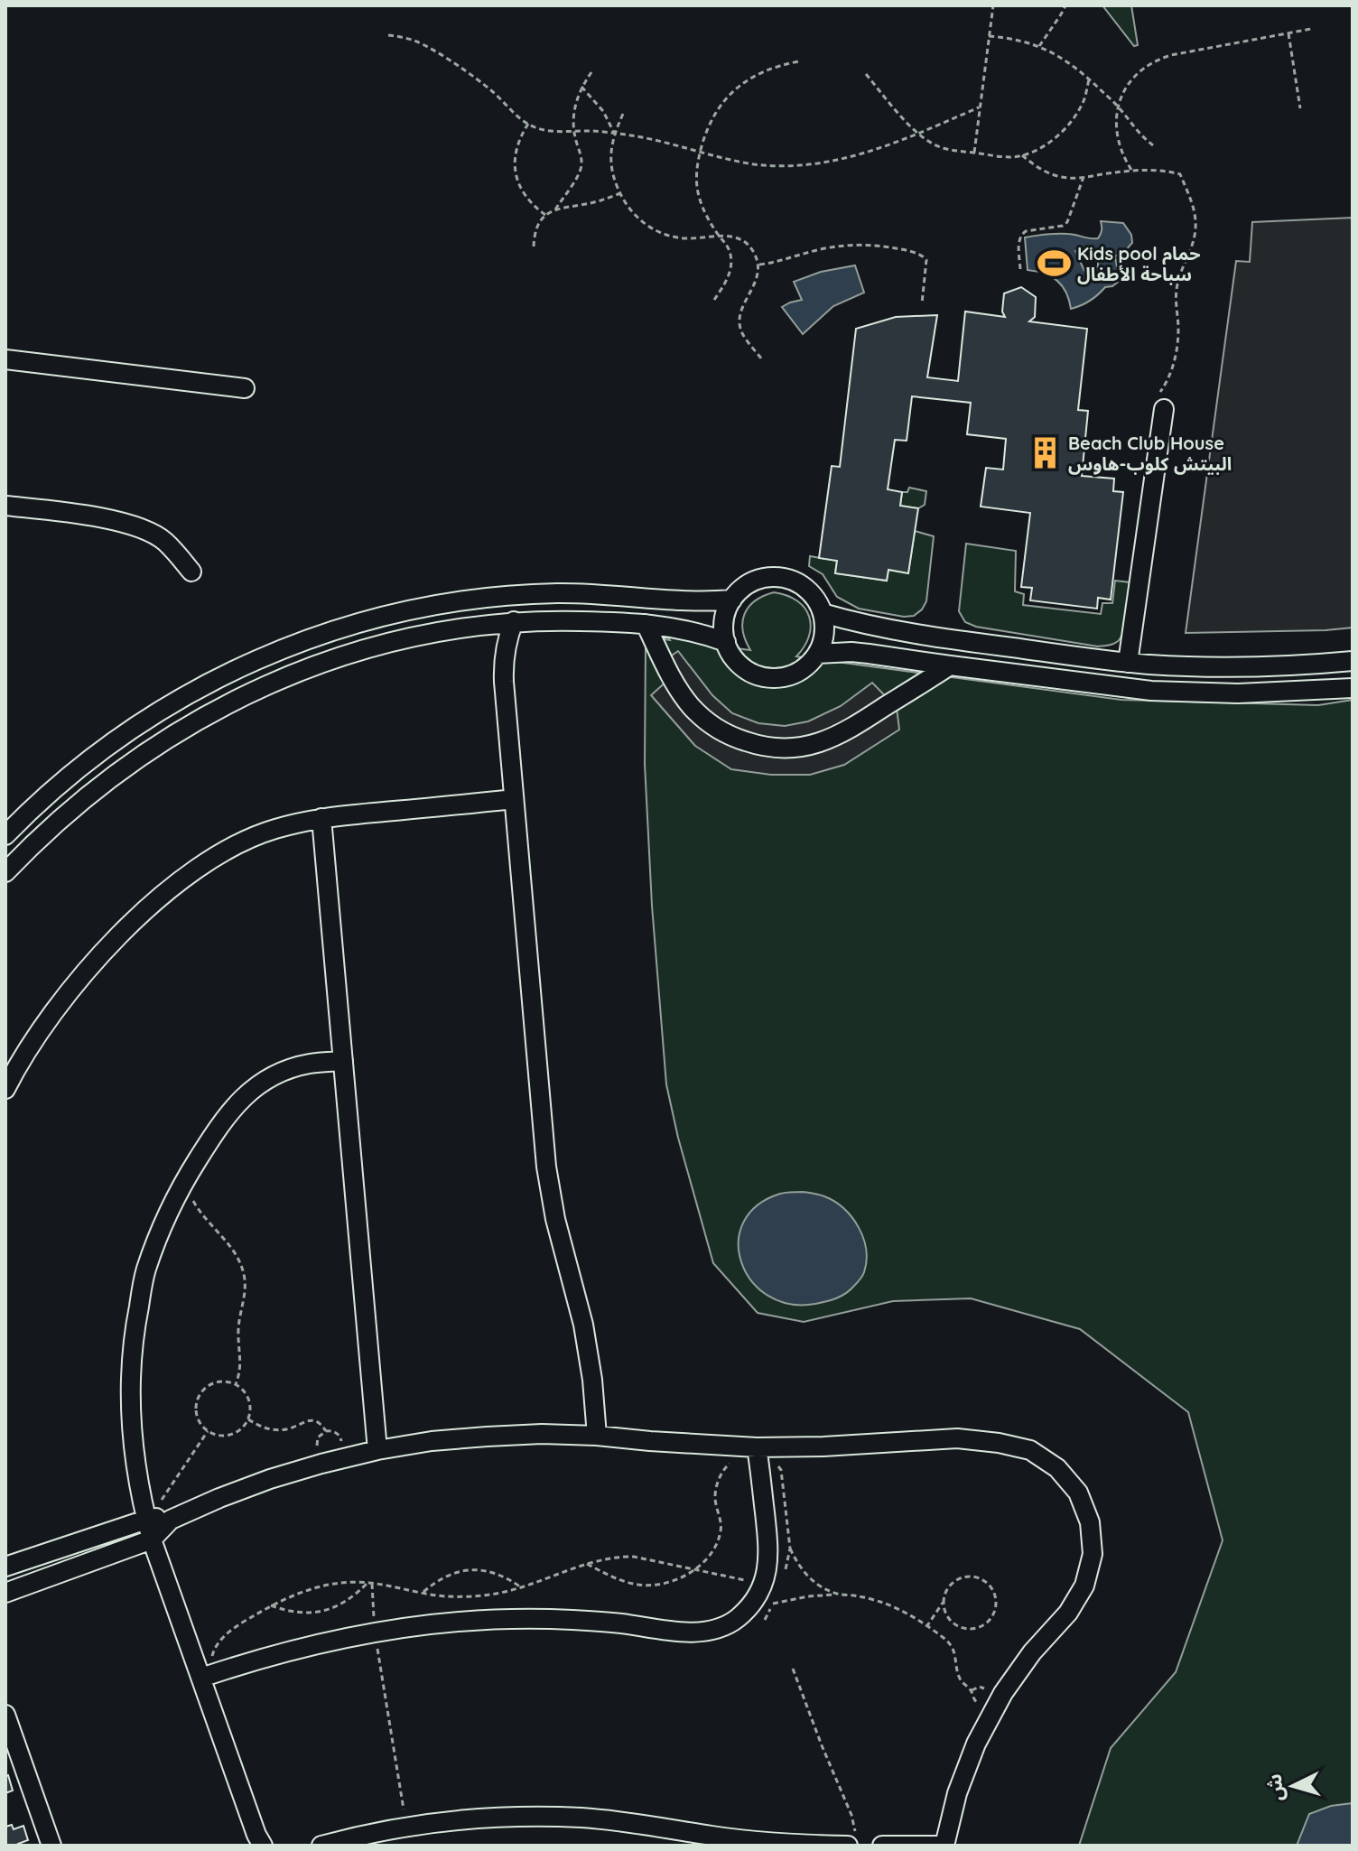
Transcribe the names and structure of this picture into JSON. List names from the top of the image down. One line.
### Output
{"places":{"sports":["Kids pool حمام سباحة الأطفال"],"building":["Beach Club House البيتش كلوب-هاوس"]},"north":"left"}
